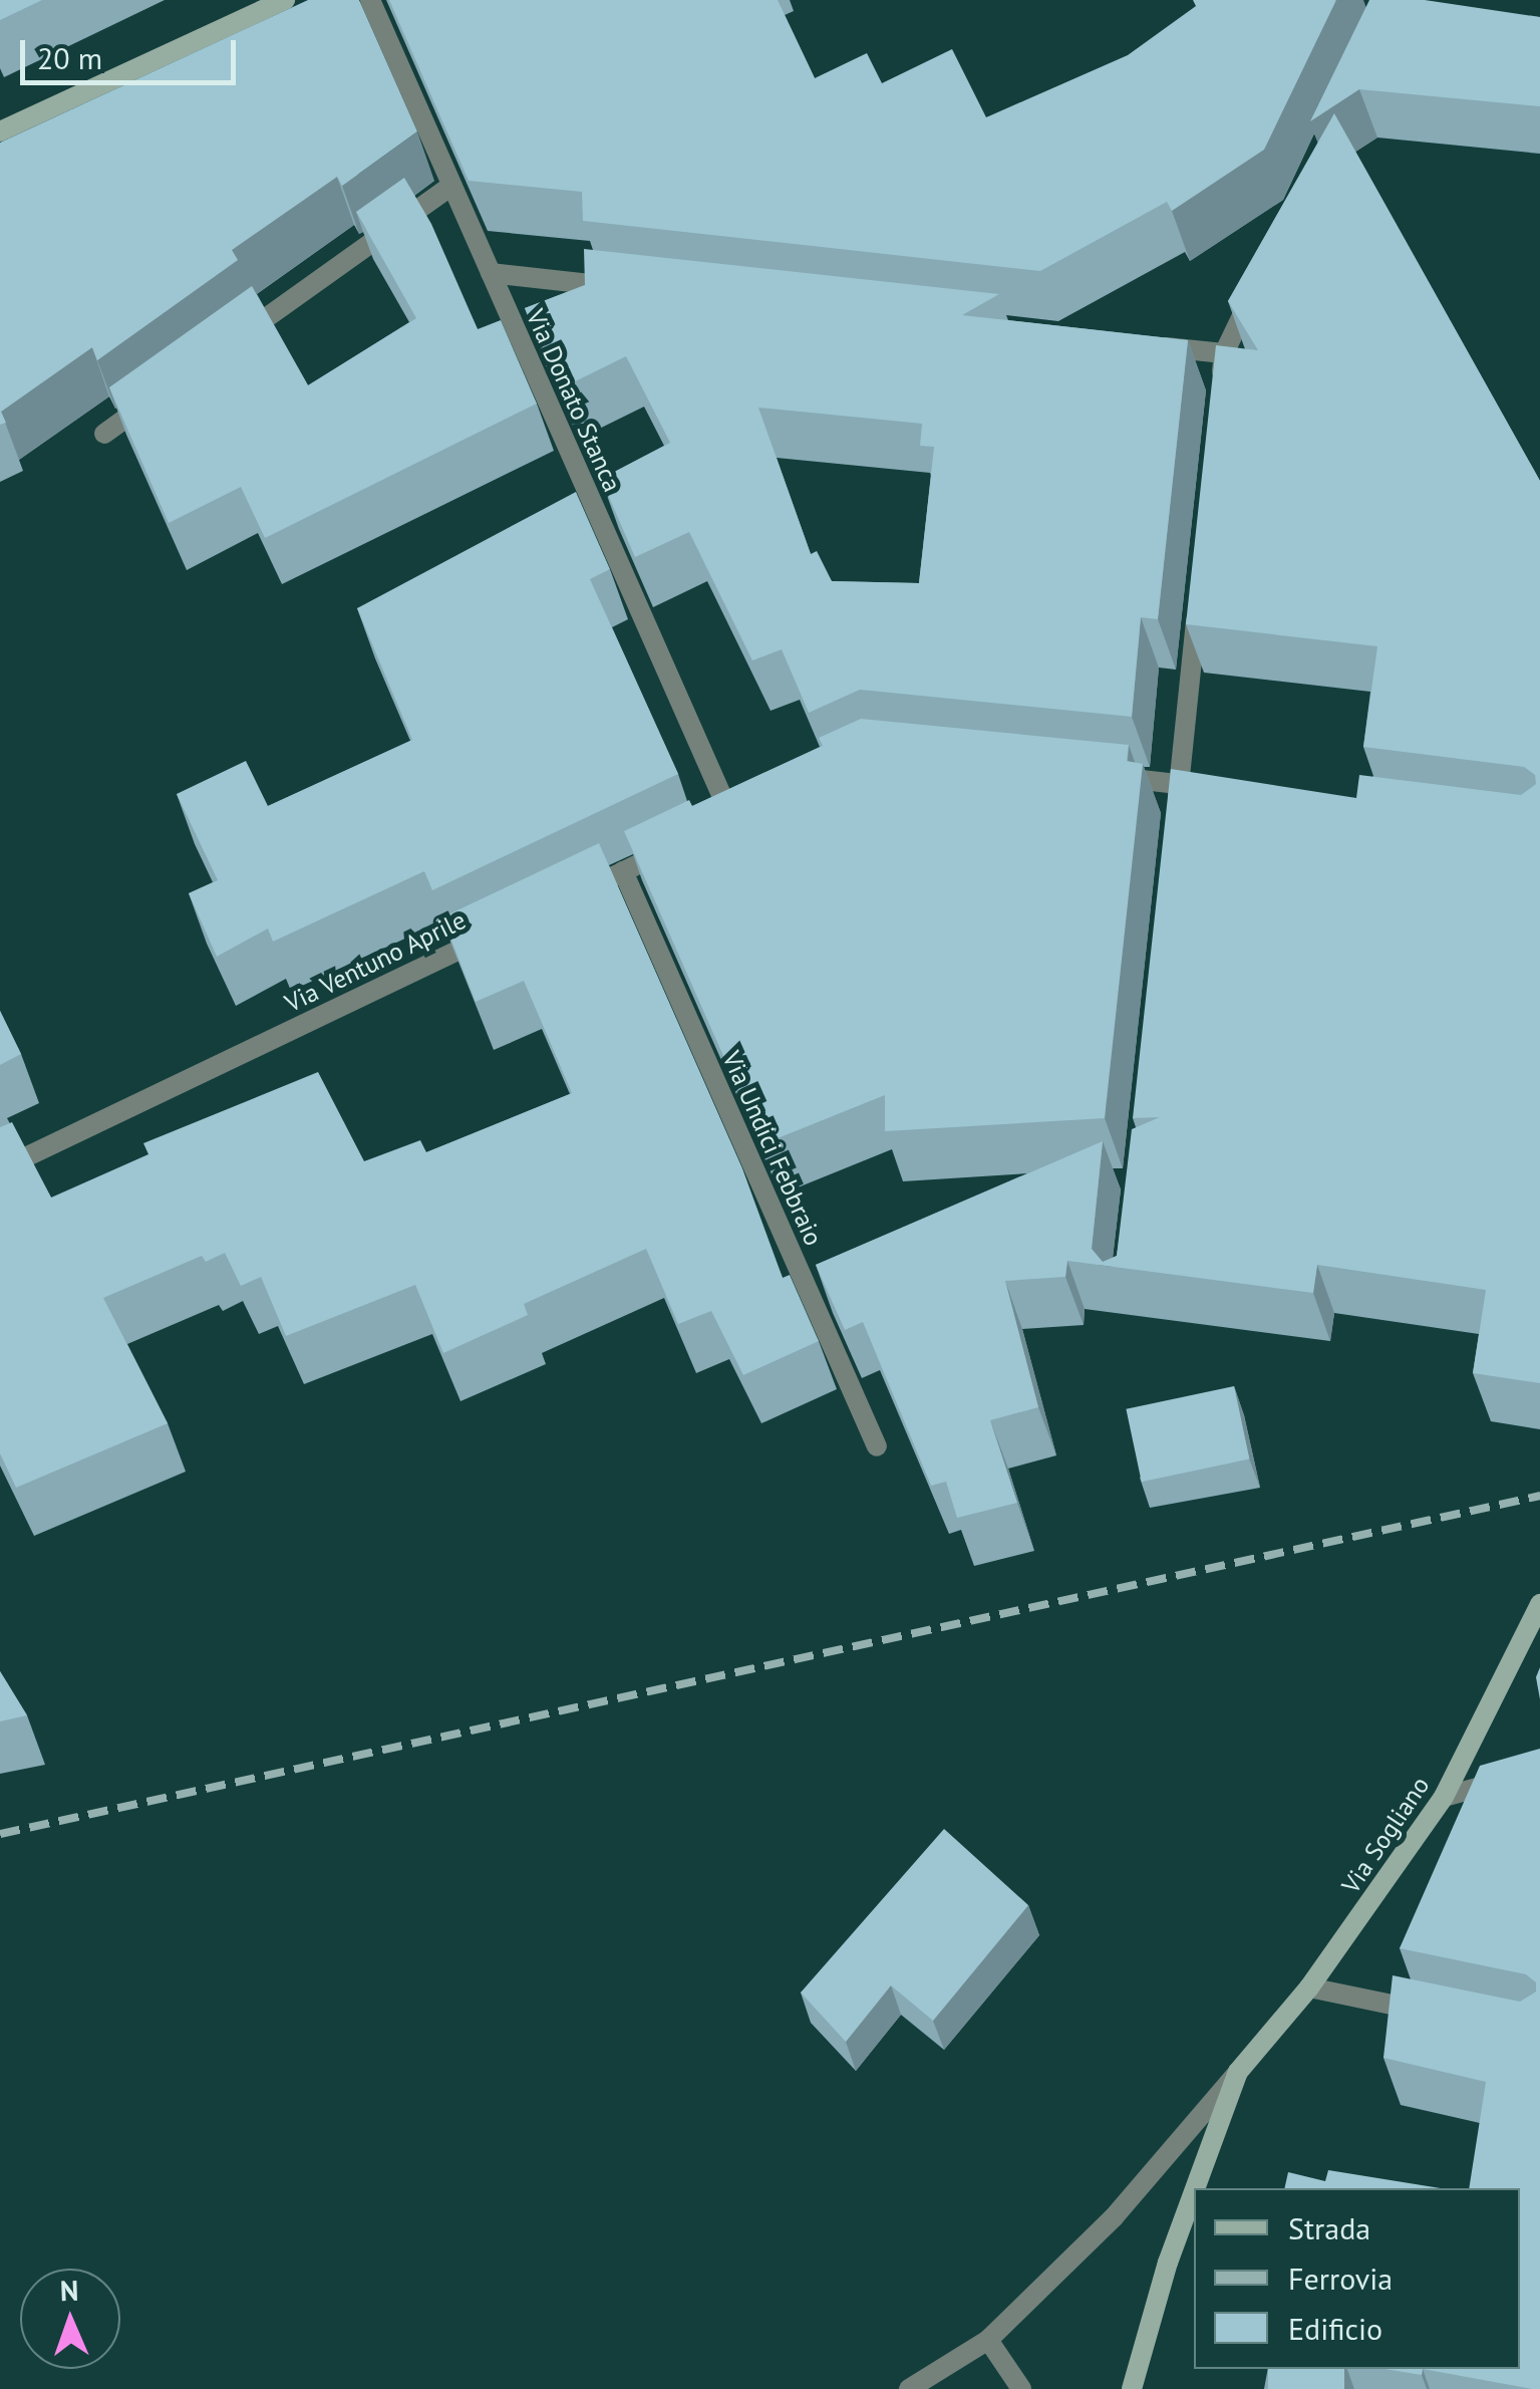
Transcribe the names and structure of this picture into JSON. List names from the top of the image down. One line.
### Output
{"streets":{"street":["Via Donato Stanca","Via Ventuno Aprile","Via Undici Febbraio","Via Sogliano"]},"legend":["Strada","Ferrovia","Edificio"],"scale_bar":"20 m","north":"top"}
